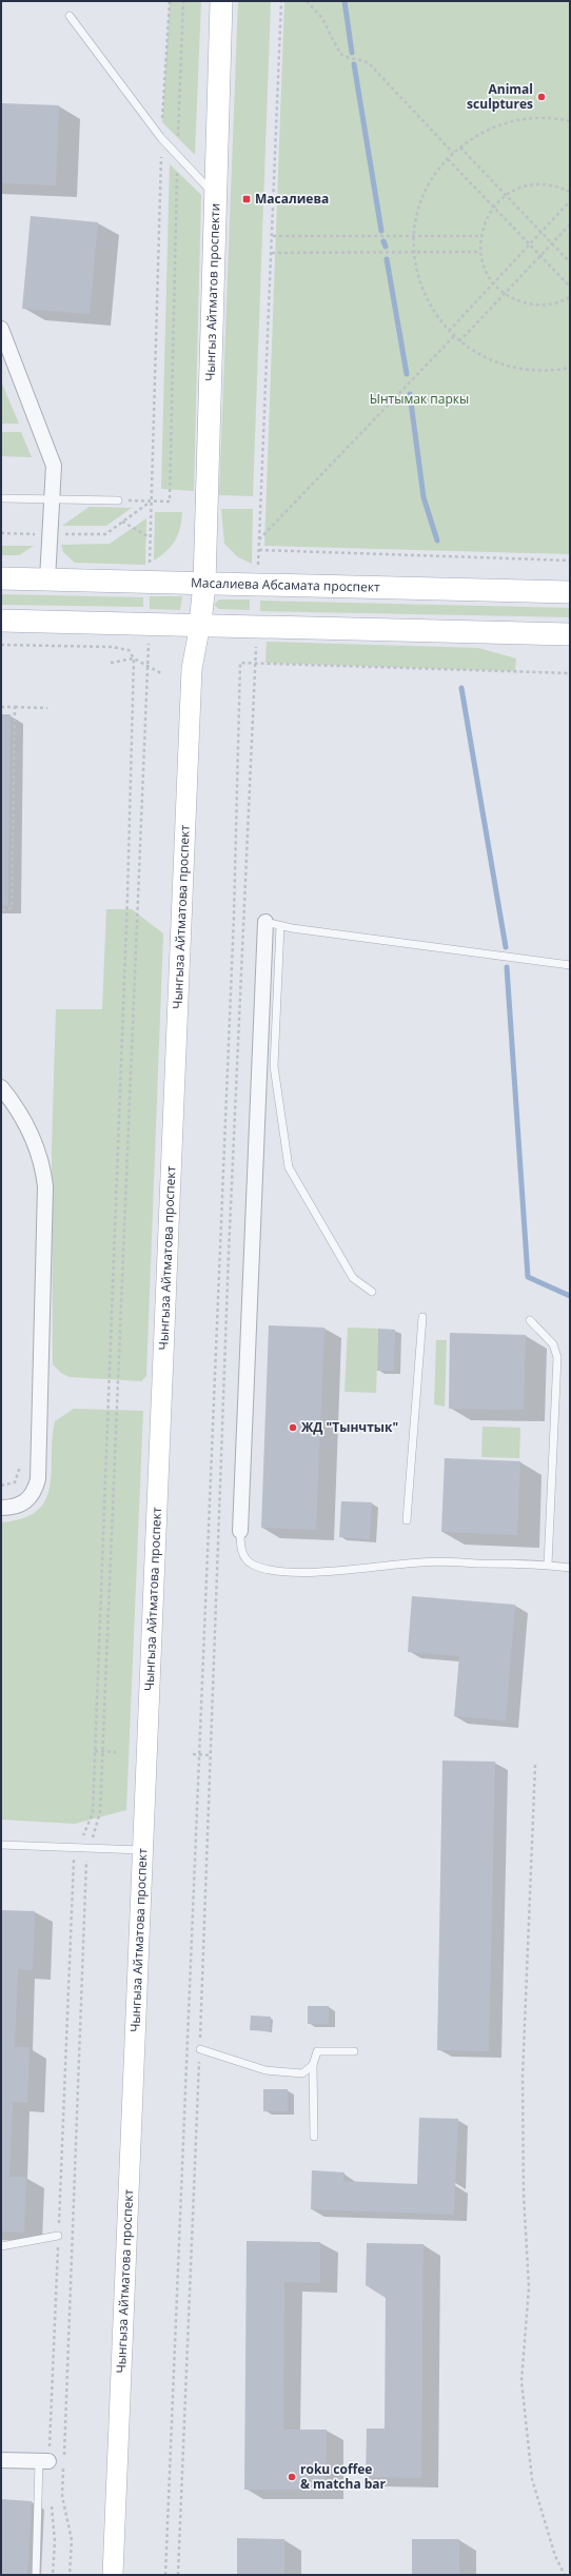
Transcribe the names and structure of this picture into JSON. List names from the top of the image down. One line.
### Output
{"streets":{"main road":["Чынгыз Айтматов проспекти","Масалиева Абсамата проспект","Чынгыза Айтматова проспект"]},"crossings":[["Чынгыз Айтматов проспекти","Масалиева Абсамата проспект"],["Чынгыз Айтматов проспекти","Чынгыза Айтматова проспект"]],"parks":["Ынтымак паркы"],"places":{"other":["Animal sculptures","ЖД \"Тынчтык\"","roku coffee & matcha bar"],"transit":["Масалиева"]}}
